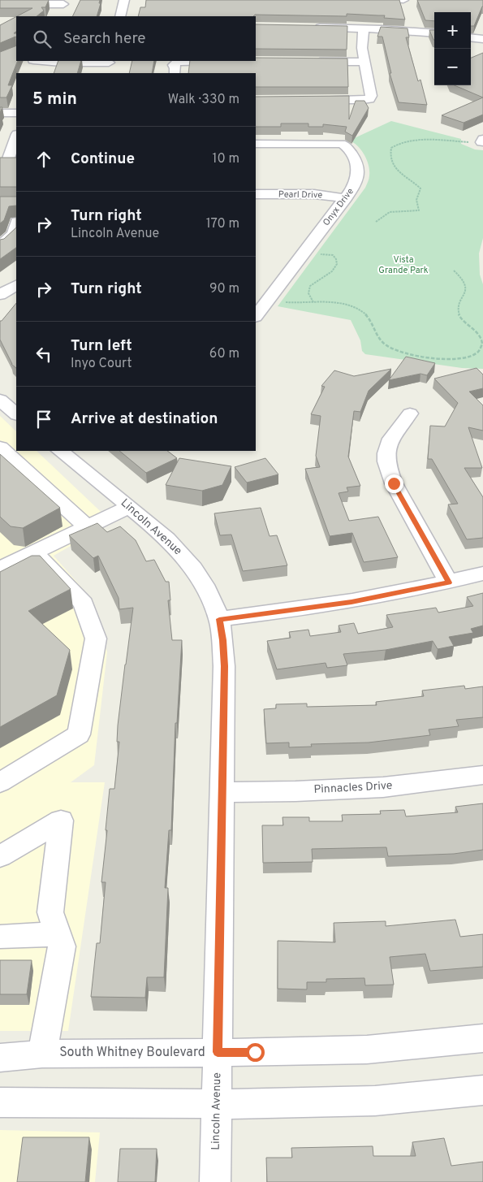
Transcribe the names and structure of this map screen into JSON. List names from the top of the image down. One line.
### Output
{"streets":{"street":["Pearl Drive","Onyx Drive","Lincoln Avenue","Pinnacles Drive","South Whitney Boulevard"]},"crossings":[["Pearl Drive","Onyx Drive"],["Lincoln Avenue","Pinnacles Drive"],["Lincoln Avenue","South Whitney Boulevard"]],"parks":["Vista Grande Park"],"page":{"map_buttons":["+","−"],"search":"Search here","heading":["5 min","Walk · 330 m"],"list":[["Continue","10 m"],["Turn right","Lincoln Avenue","170 m"],["Turn right","90 m"],["Turn left","Inyo Court","60 m"],"Arrive at destination"]}}
